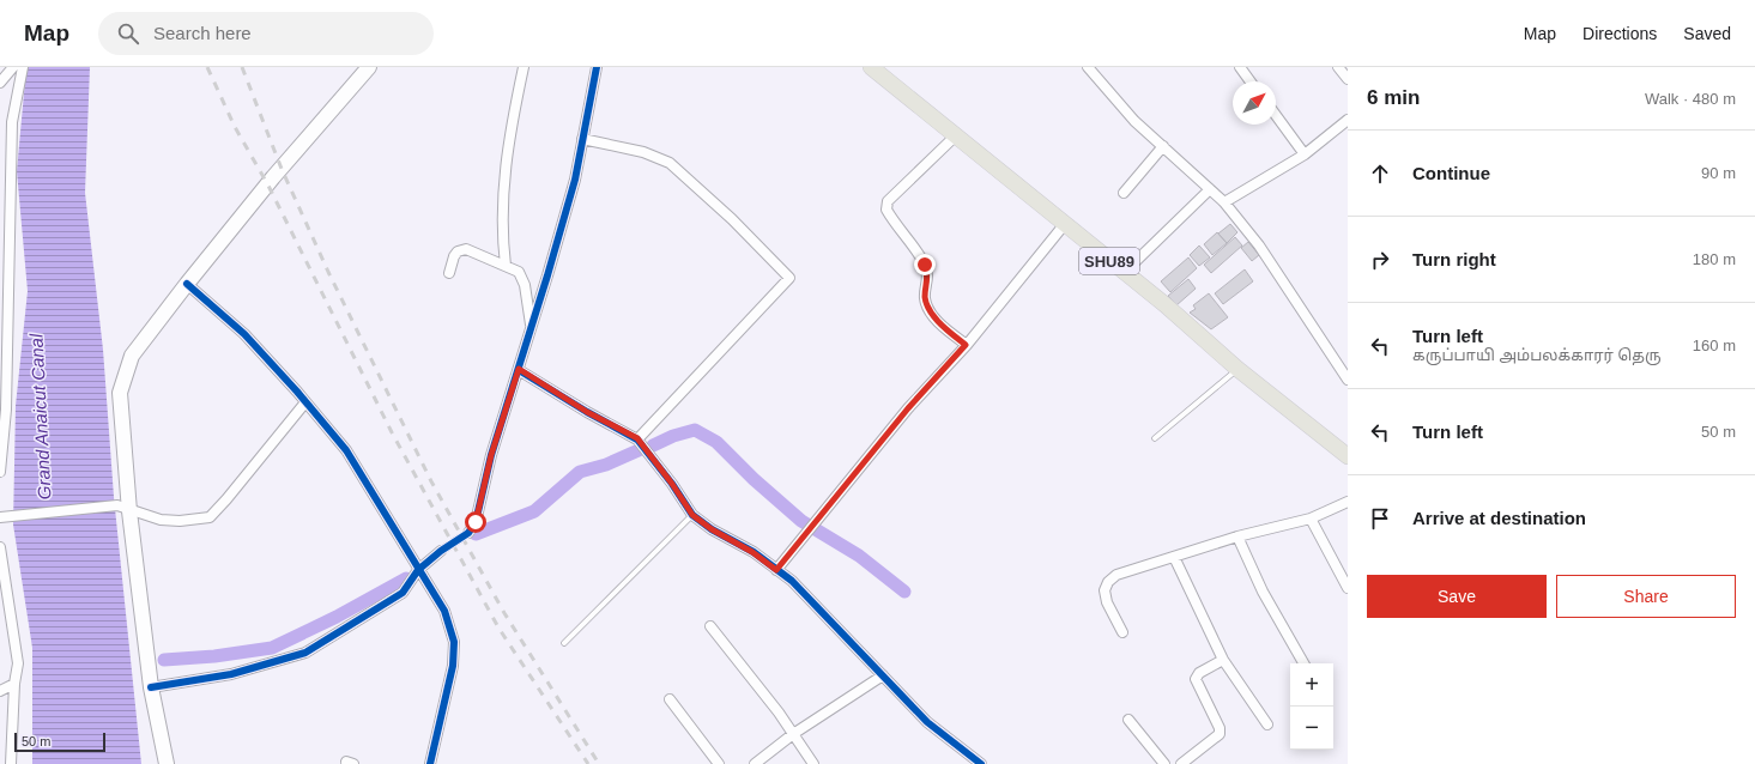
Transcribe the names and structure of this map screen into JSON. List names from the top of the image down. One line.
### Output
{"streets":{"main road":["SHU89"]},"water":["Grand Anaicut Canal"],"scale_bar":"50 m","north":"top right","page":{"header":"Map","search":"Search here","nav":["Map","Directions","Saved"],"heading":["6 min","Walk · 480 m"],"list":[["Continue","90 m"],["Turn right","180 m"],["Turn left","கருப்பாயி அம்பலக்காரர் தெரு","160 m"],["Turn left","50 m"],"Arrive at destination"],"buttons":["Save","Share"],"map_buttons":["+","−"],"scale":"50 m"}}
